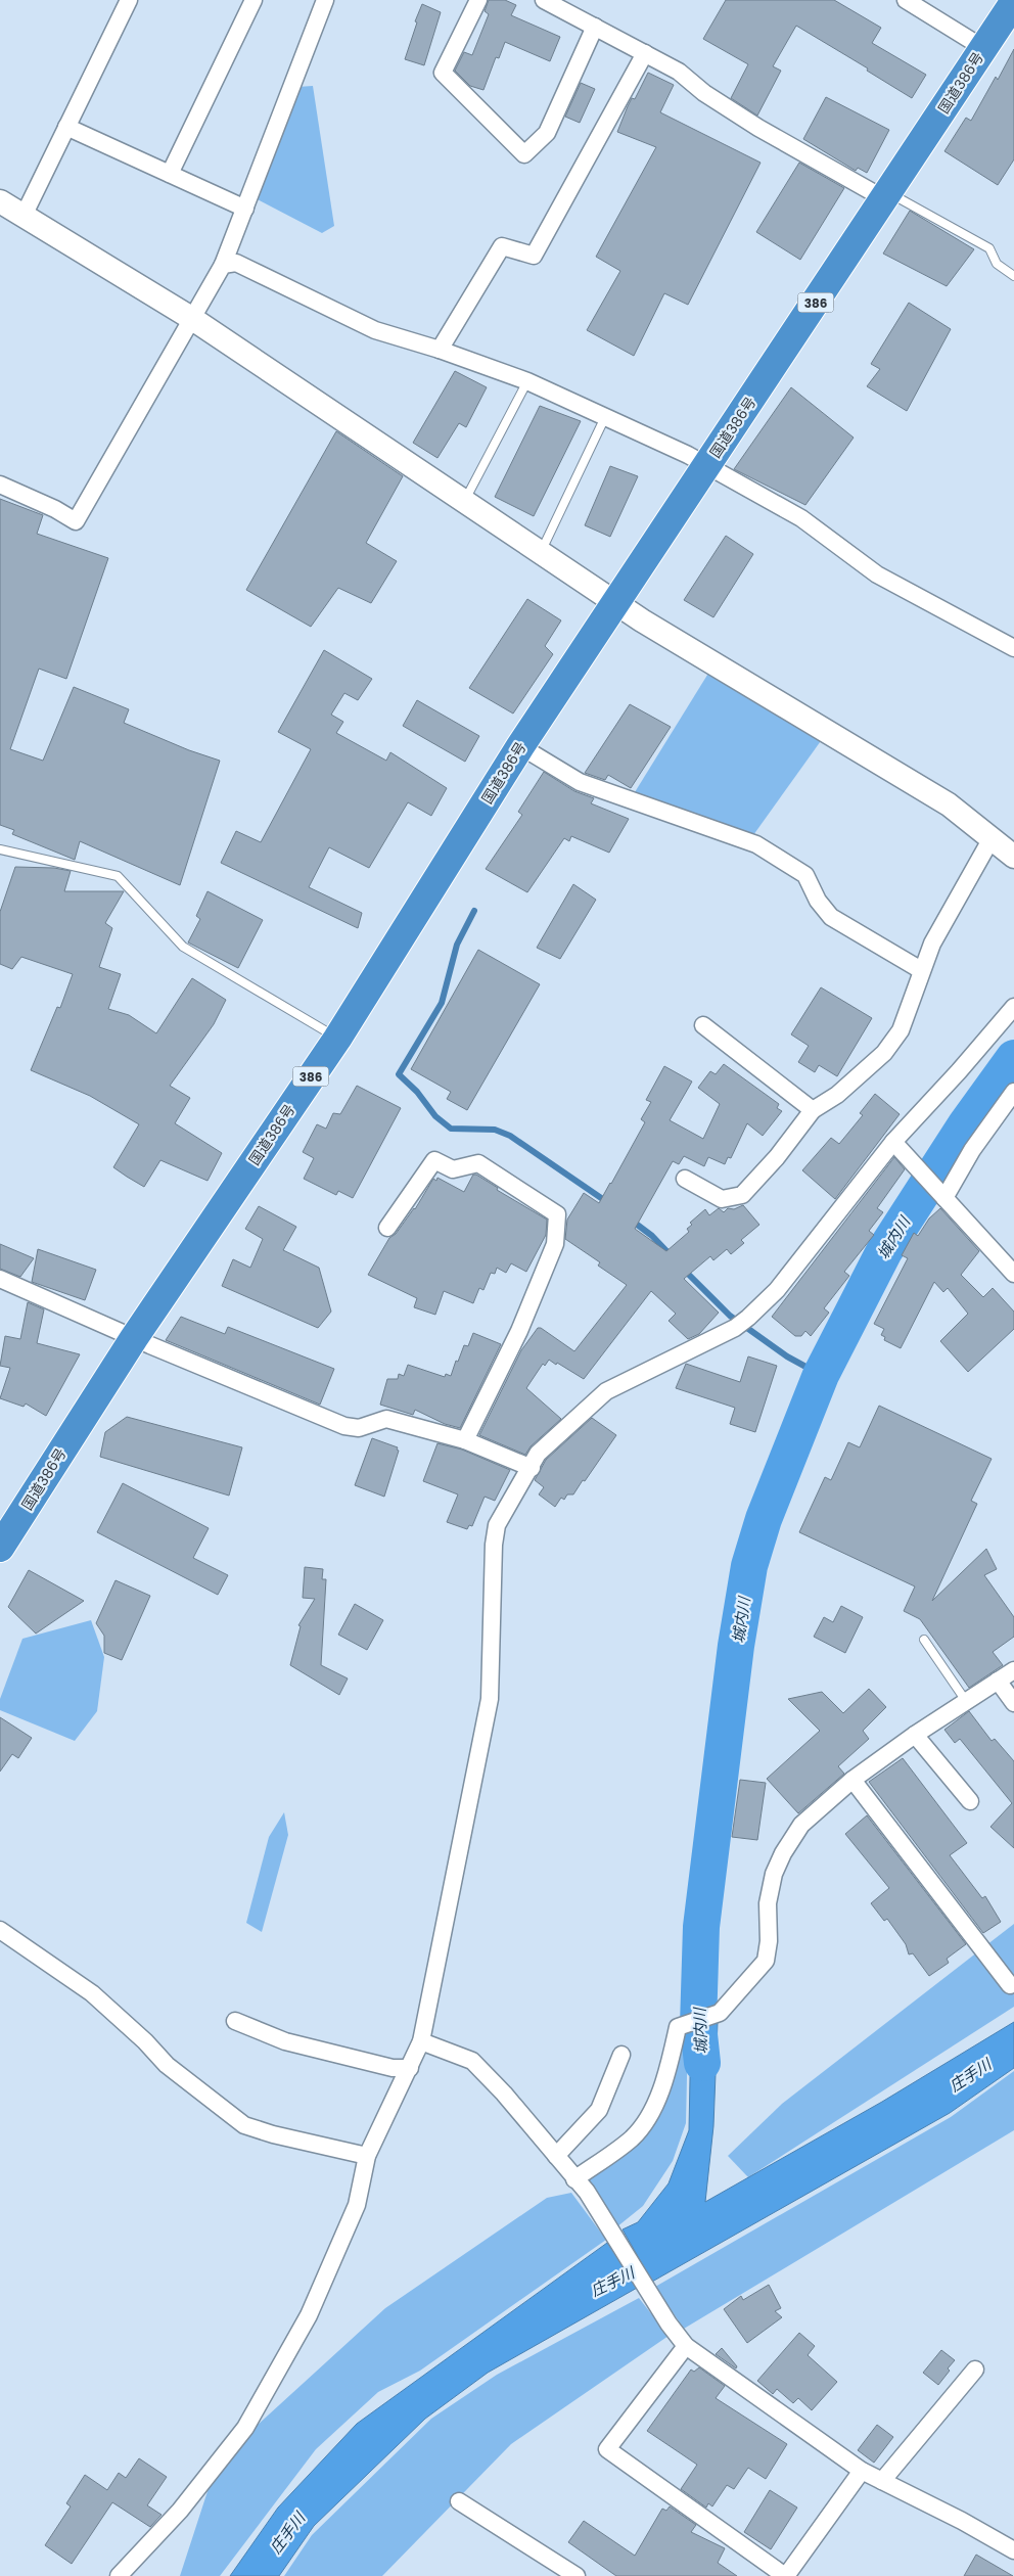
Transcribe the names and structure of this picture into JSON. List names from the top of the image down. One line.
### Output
{"streets":{"highway":["国道386号","386"]},"water":["城内川","庄手川"]}
